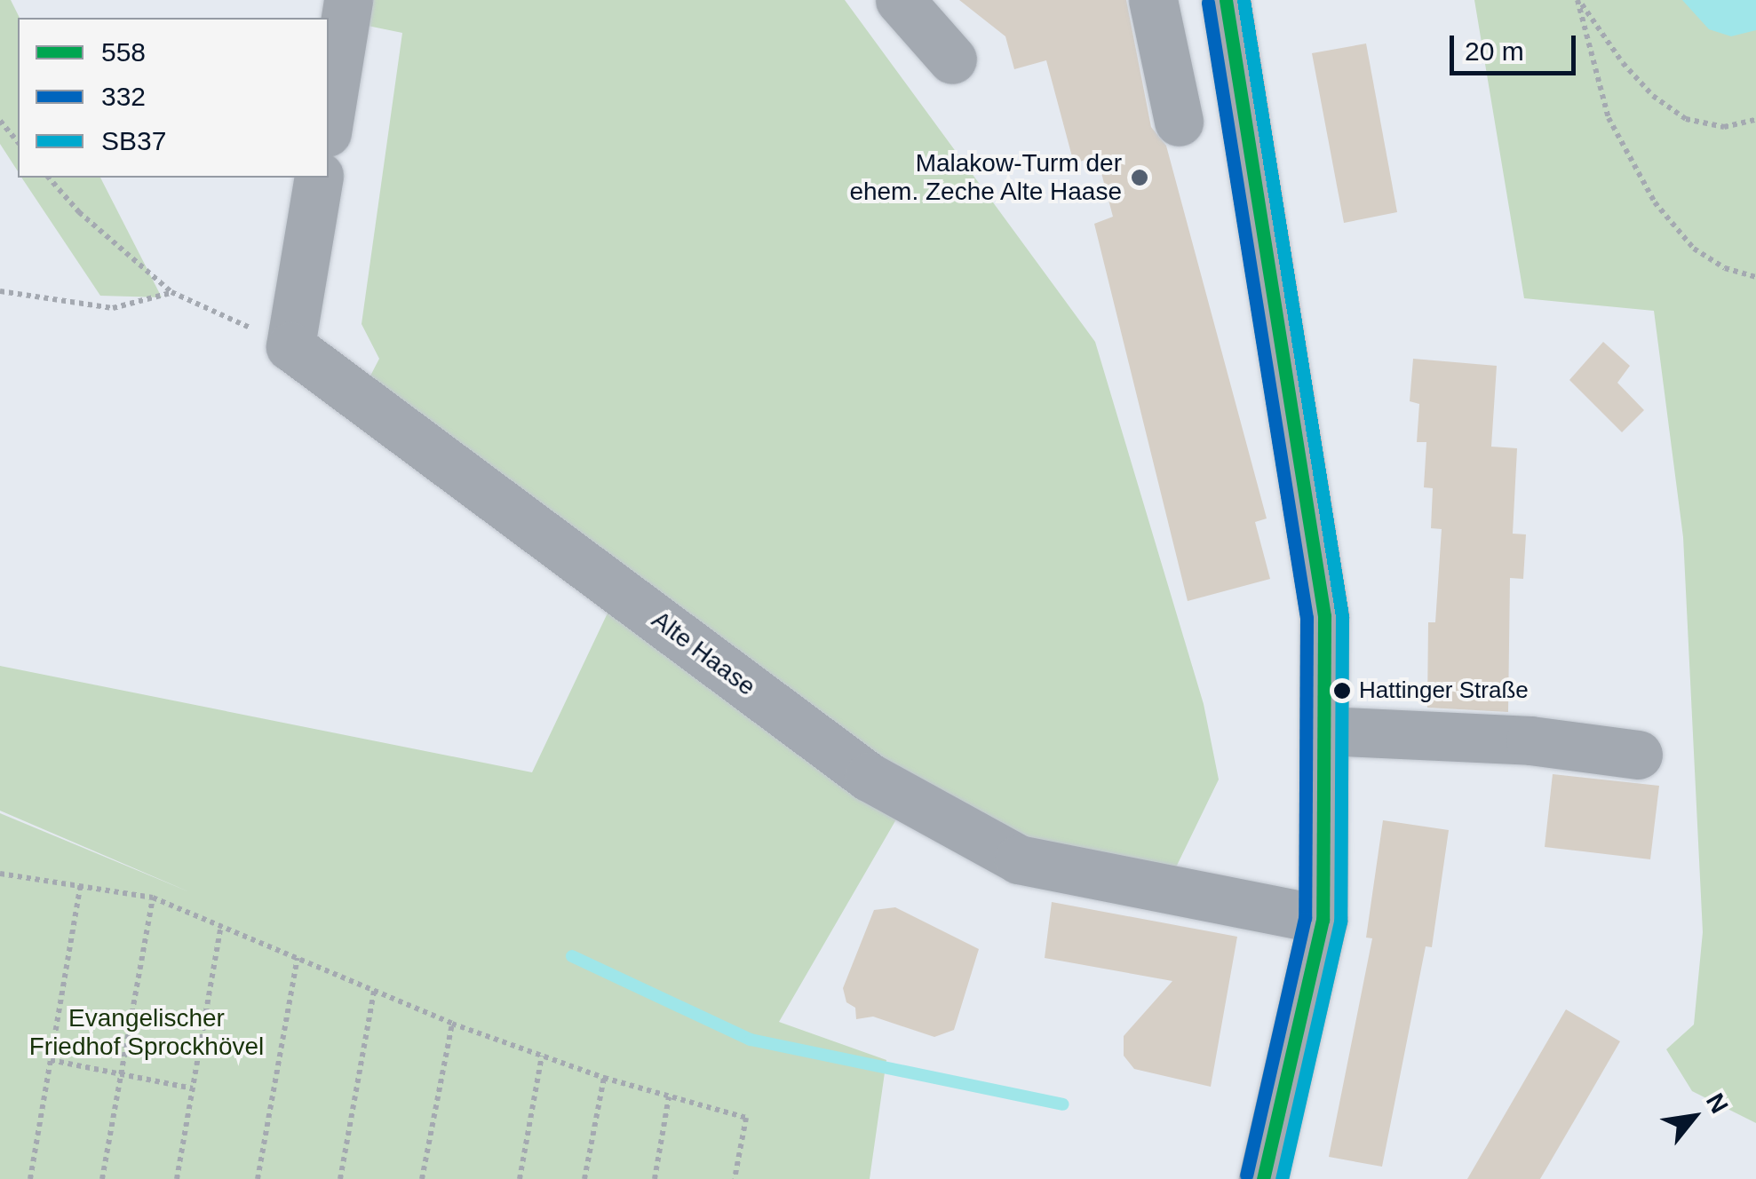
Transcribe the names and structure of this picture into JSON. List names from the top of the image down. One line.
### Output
{"streets":{"street":["Alte Haase"]},"parks":["Evangelischer Friedhof Sprockhövel"],"places":["Malakow-Turm der ehem. Zeche Alte Haase","Hattinger Straße"],"lines":["transit line 558","transit line SB37","transit line 332"],"legend":["558","332","SB37"],"scale_bar":"20 m","north":"top right"}
